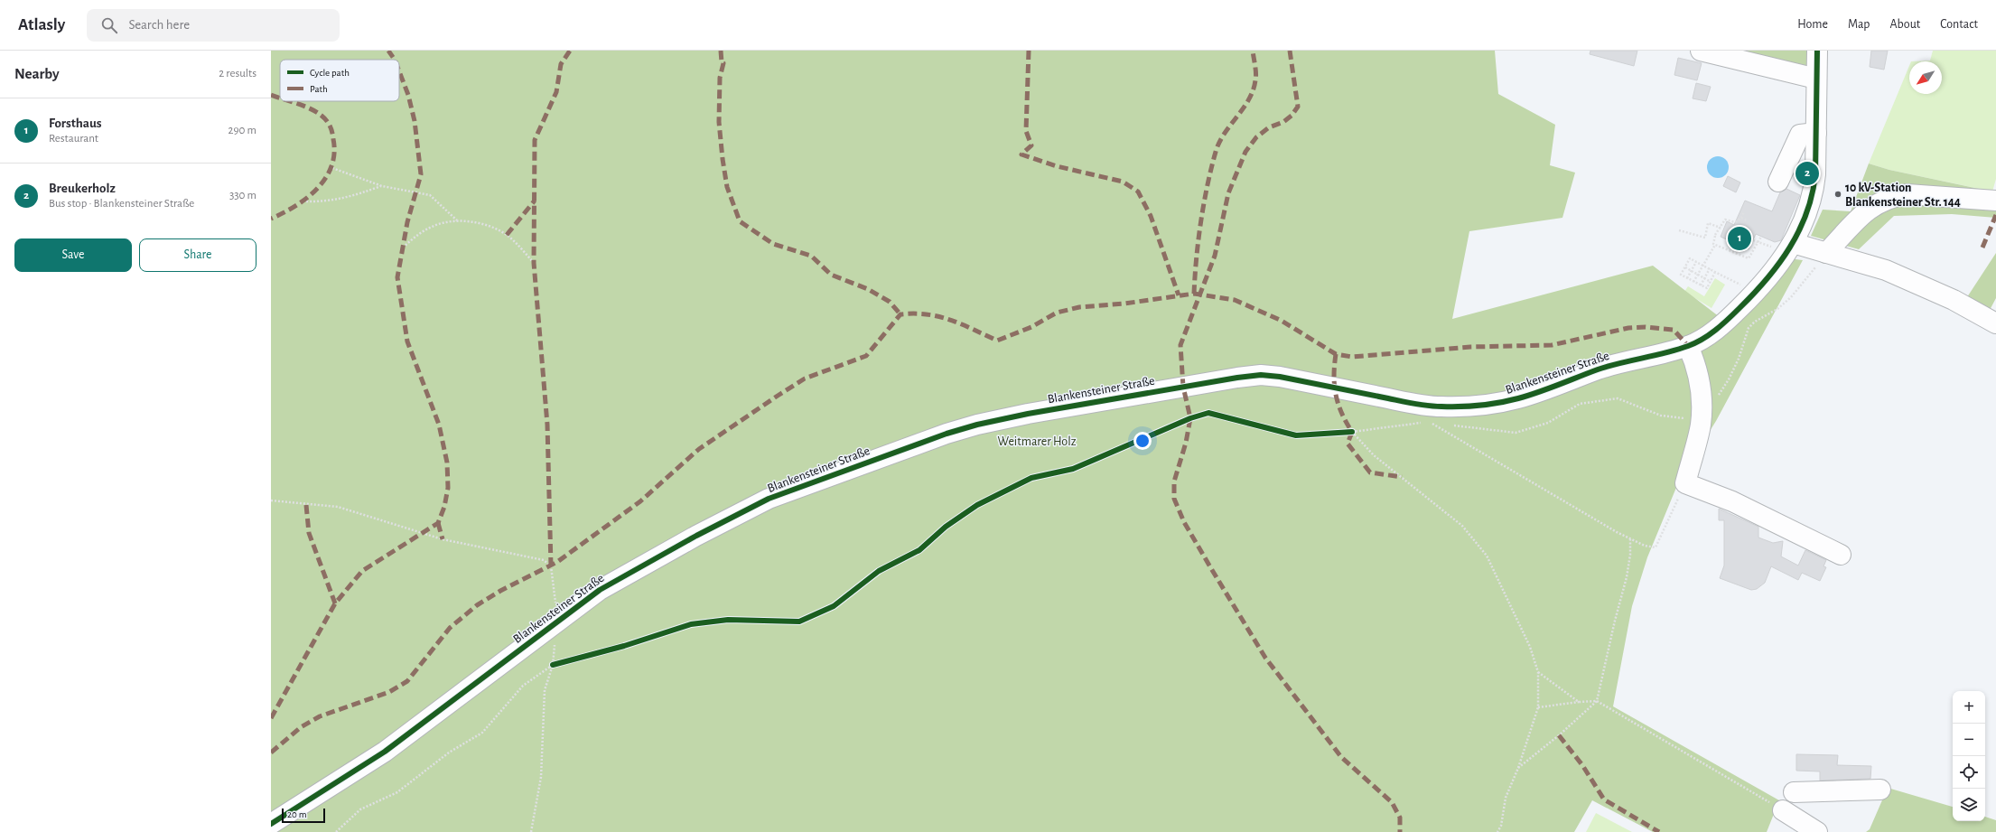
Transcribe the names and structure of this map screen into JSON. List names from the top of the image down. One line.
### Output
{"streets":{"street":["Blankensteiner Straße"]},"parks":["Weitmarer Holz"],"places":["10 kV-Station Blankensteiner Str. 144"],"legend":["Cycle path","Path"],"scale_bar":"20 m","north":"bottom left","page":{"header":"Atlasly","search":"Search here","nav":["Home","Map","About","Contact"],"heading":["Nearby","2 results"],"list":[{"mark":"1","name":"Forsthaus","note":"Restaurant","value":"290 m"},{"mark":"2","name":"Breukerholz","note":"Bus stop · Blankensteiner Straße","value":"330 m"}],"pins":["2","1"],"buttons":["Save","Share"],"map_buttons":["+","−"],"scale":"20 m"}}
